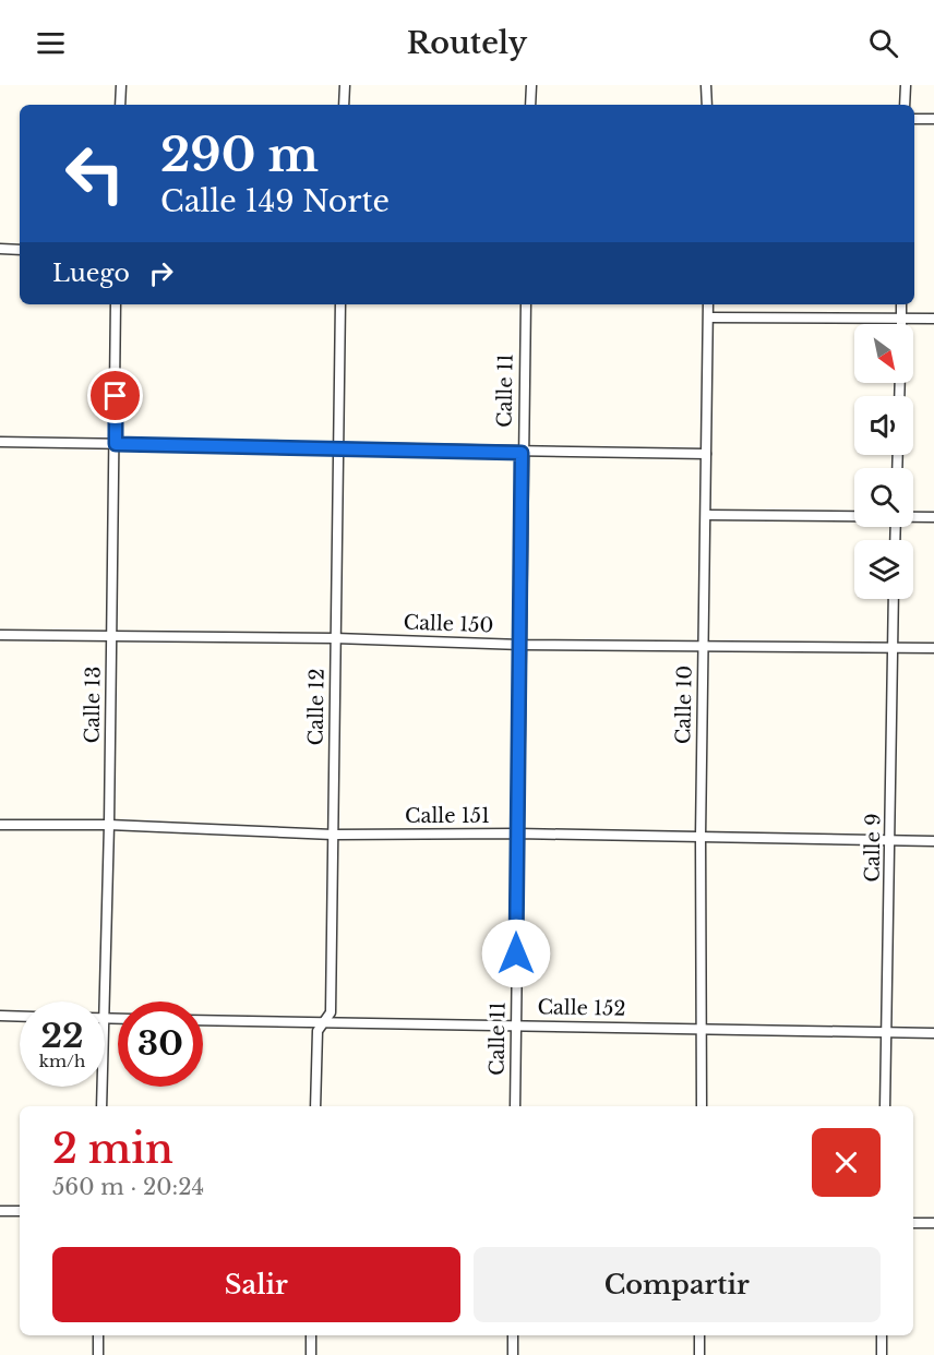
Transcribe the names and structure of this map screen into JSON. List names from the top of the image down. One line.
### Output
{"streets":{"street":["Calle 11","Calle 150","Calle 13","Calle 10","Calle 12","Calle 151","Calle 9","Calle 152"]},"crossings":[["Calle 11","Calle 150"],["Calle 11","Calle 151"],["Calle 11","Calle 152"],["Calle 150","Calle 13"],["Calle 150","Calle 10"],["Calle 150","Calle 12"],["Calle 150","Calle 9"],["Calle 13","Calle 151"],["Calle 10","Calle 151"],["Calle 10","Calle 152"],["Calle 12","Calle 151"],["Calle 12","Calle 152"],["Calle 151","Calle 9"],["Calle 9","Calle 152"]],"north":"bottom right","page":{"header":"Routely","turn":["290 m","Calle 149 Norte"],"then":"Luego","speed":"22 km/h","limit":"30","heading":["2 min","560 m · 20:24"],"buttons":["Salir","Compartir"]}}
